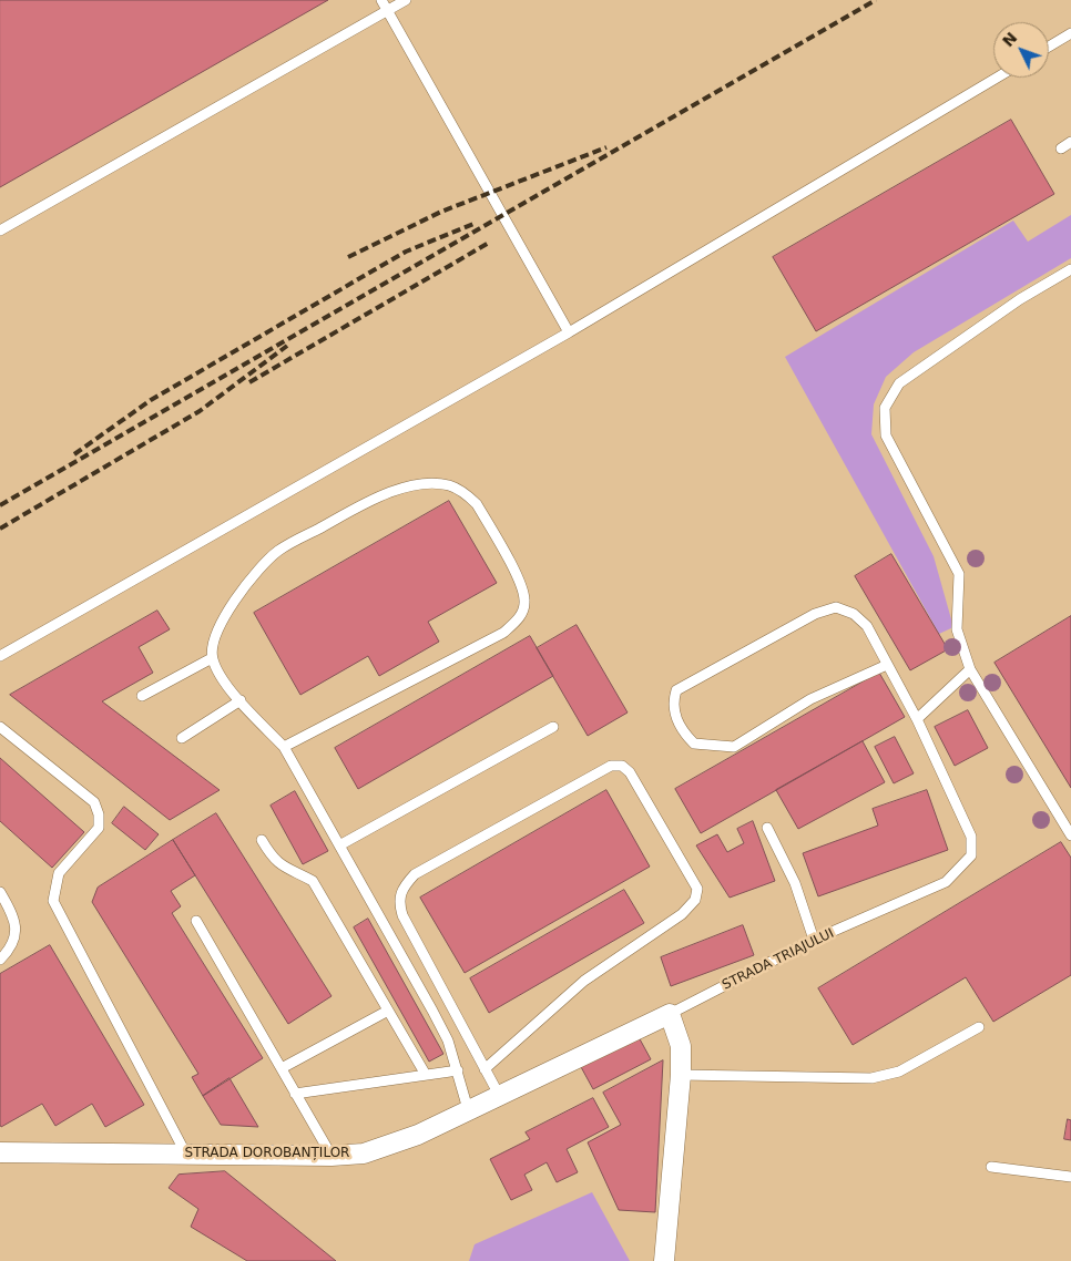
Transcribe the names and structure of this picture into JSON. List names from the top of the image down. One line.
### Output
{"streets":{"street":["STRADA DOROBANȚILOR"],"lane":["STRADA TRIAJULUI"]},"crossings":[["STRADA TRIAJULUI","STRADA DOROBANȚILOR"]],"north":"top left"}
